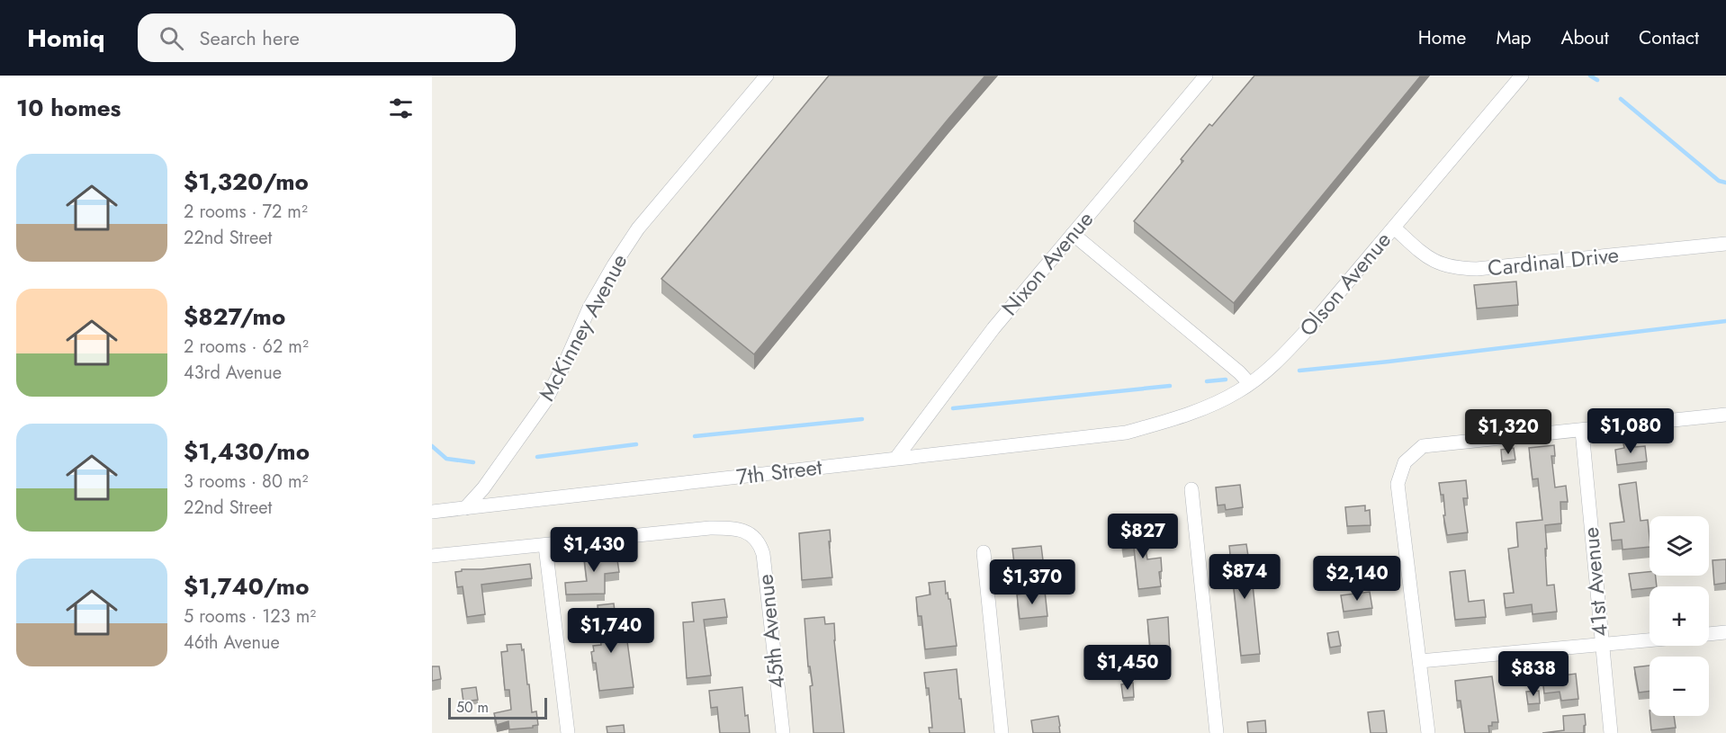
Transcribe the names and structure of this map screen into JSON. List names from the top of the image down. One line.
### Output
{"streets":{"street":["Cardinal Drive","Nixon Avenue","Olson Avenue","McKinney Avenue","7th Street","41st Avenue","45th Avenue"]},"crossings":[["Cardinal Drive","Olson Avenue"],["Nixon Avenue","7th Street"],["Olson Avenue","7th Street"],["McKinney Avenue","7th Street"]],"scale_bar":"50 m","page":{"header":"Homiq","search":"Search here","nav":["Home","Map","About","Contact"],"heading":"10 homes","list":[{"name":"$1,320/mo","note":"2 rooms · 72 m² · 22nd Street"},{"name":"$827/mo","note":"2 rooms · 62 m² · 43rd Avenue"},{"name":"$1,430/mo","note":"3 rooms · 80 m² · 22nd Street"},{"name":"$1,740/mo","note":"5 rooms · 123 m² · 46th Avenue"}],"price":["$1,080","$1,320","$827","$1,430","$874","$2,140","$1,370","$1,740","$1,450","$838"],"map_buttons":["+","−"],"scale":"50 m"}}
